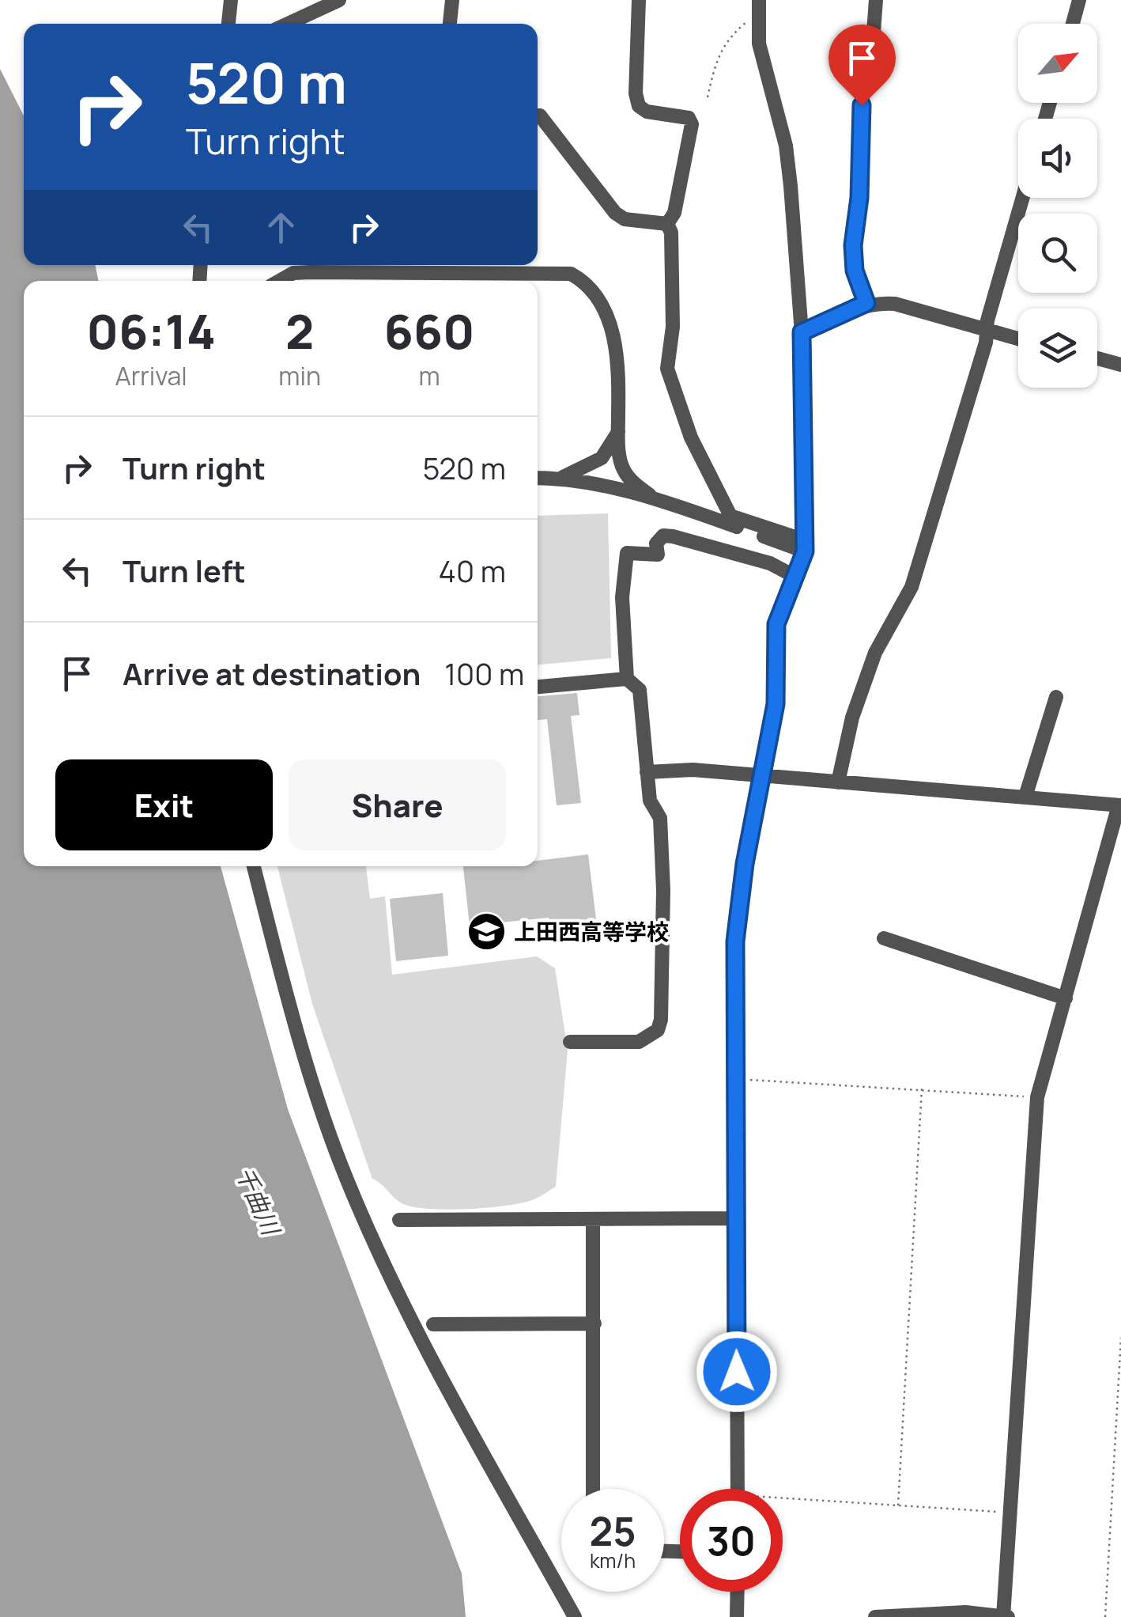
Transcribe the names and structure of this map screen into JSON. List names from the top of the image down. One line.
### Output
{"water":["千曲川"],"places":{"school or university":["上田西高等学校"]},"north":"top right","page":{"turn":["520 m","Turn right"],"eta":["06:14","Arrival","2","min","660","m"],"list":[{"name":"Turn right","value":"520 m"},{"name":"Turn left","value":"40 m"},{"name":"Arrive at destination","value":"100 m"}],"buttons":["Exit","Share"],"speed":"25 km/h","limit":"30"}}
